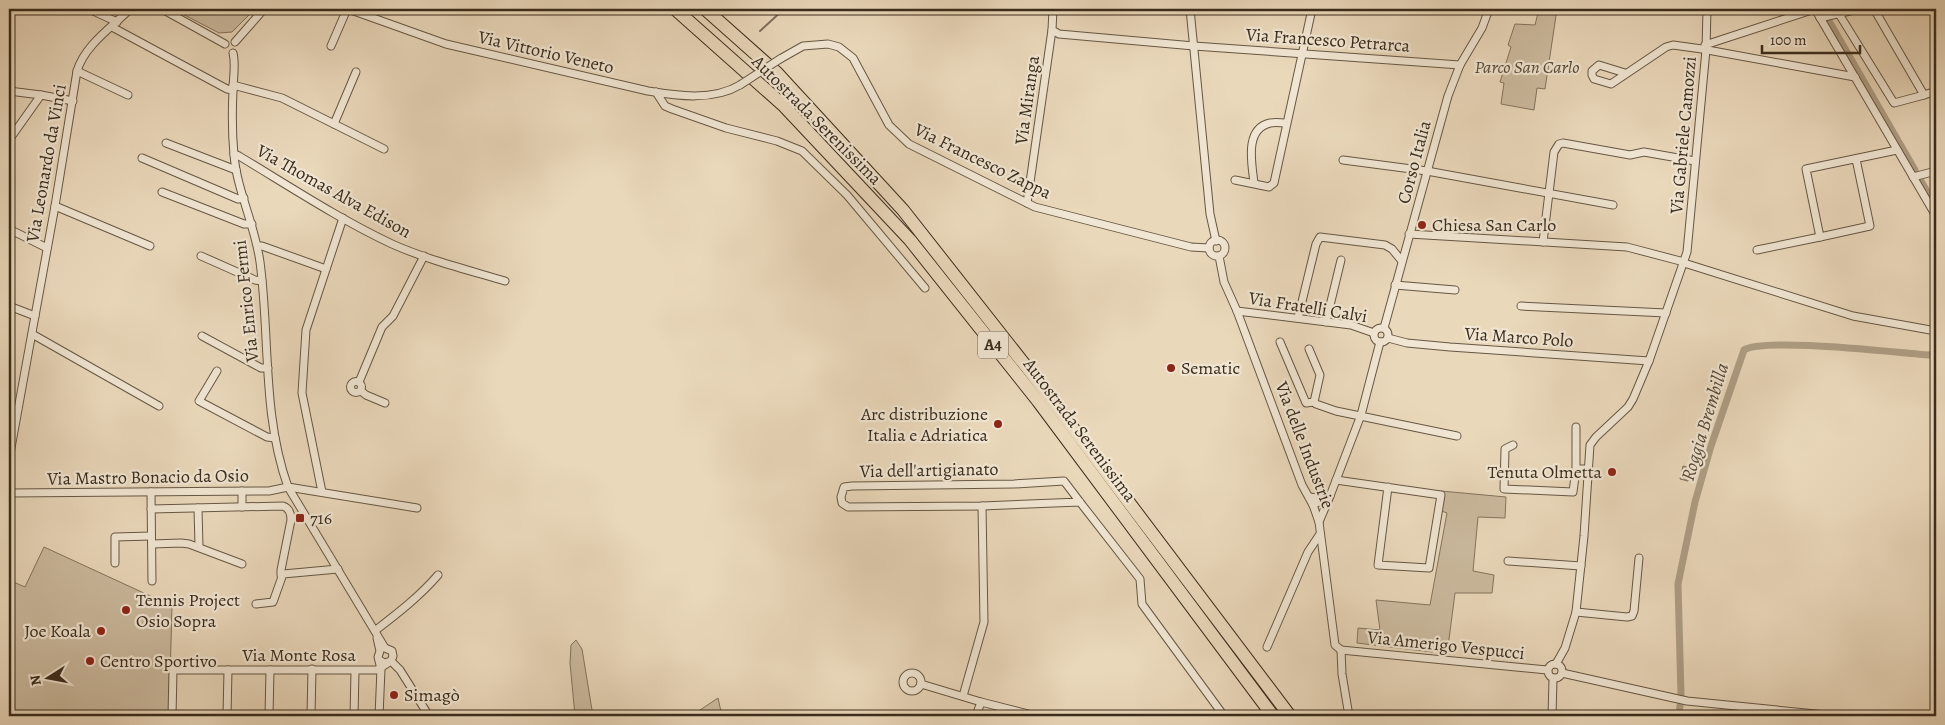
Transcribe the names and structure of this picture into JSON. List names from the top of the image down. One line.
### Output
{"streets":{"highway":["Autostrada Serenissima","A4"],"street":["Via Francesco Petrarca","Via Vittorio Veneto","Via Miranga","Via Gabriele Camozzi","Via Francesco Zappa","Corso Italia","Via Leonardo da Vinci","Via Thomas Alva Edison","Via Enrico Fermi","Via Fratelli Calvi","Via Marco Polo","Via delle Industrie","Via dell'artigianato","Via Mastro Bonacio da Osio","Via Amerigo Vespucci","Via Monte Rosa"]},"crossings":[["Via Francesco Petrarca","Corso Italia"],["Via Francesco Petrarca","Via delle Industrie"],["Via Vittorio Veneto","Via Francesco Zappa"],["Via Miranga","Via Francesco Zappa"],["Via Gabriele Camozzi","Via Marco Polo"],["Via Gabriele Camozzi","Via Amerigo Vespucci"],["Via Francesco Zappa","Via delle Industrie"],["Corso Italia","Via Fratelli Calvi"],["Corso Italia","Via Marco Polo"],["Via Thomas Alva Edison","Via Enrico Fermi"],["Via Enrico Fermi","Via Mastro Bonacio da Osio"],["Via Fratelli Calvi","Via Marco Polo"],["Via Fratelli Calvi","Via delle Industrie"],["Via delle Industrie","Via Amerigo Vespucci"]],"water":["Roggia Brembilla"],"parks":["Parco San Carlo"],"places":{"other":["Chiesa San Carlo","Sematic","Arc distribuzione Italia e Adriatica","Tenuta Olmetta","Tennis Project Osio Sopra","Joe Koala","Centro Sportivo","Simagò"],"transit":["716"]},"scale_bar":"100 m","north":"left"}
